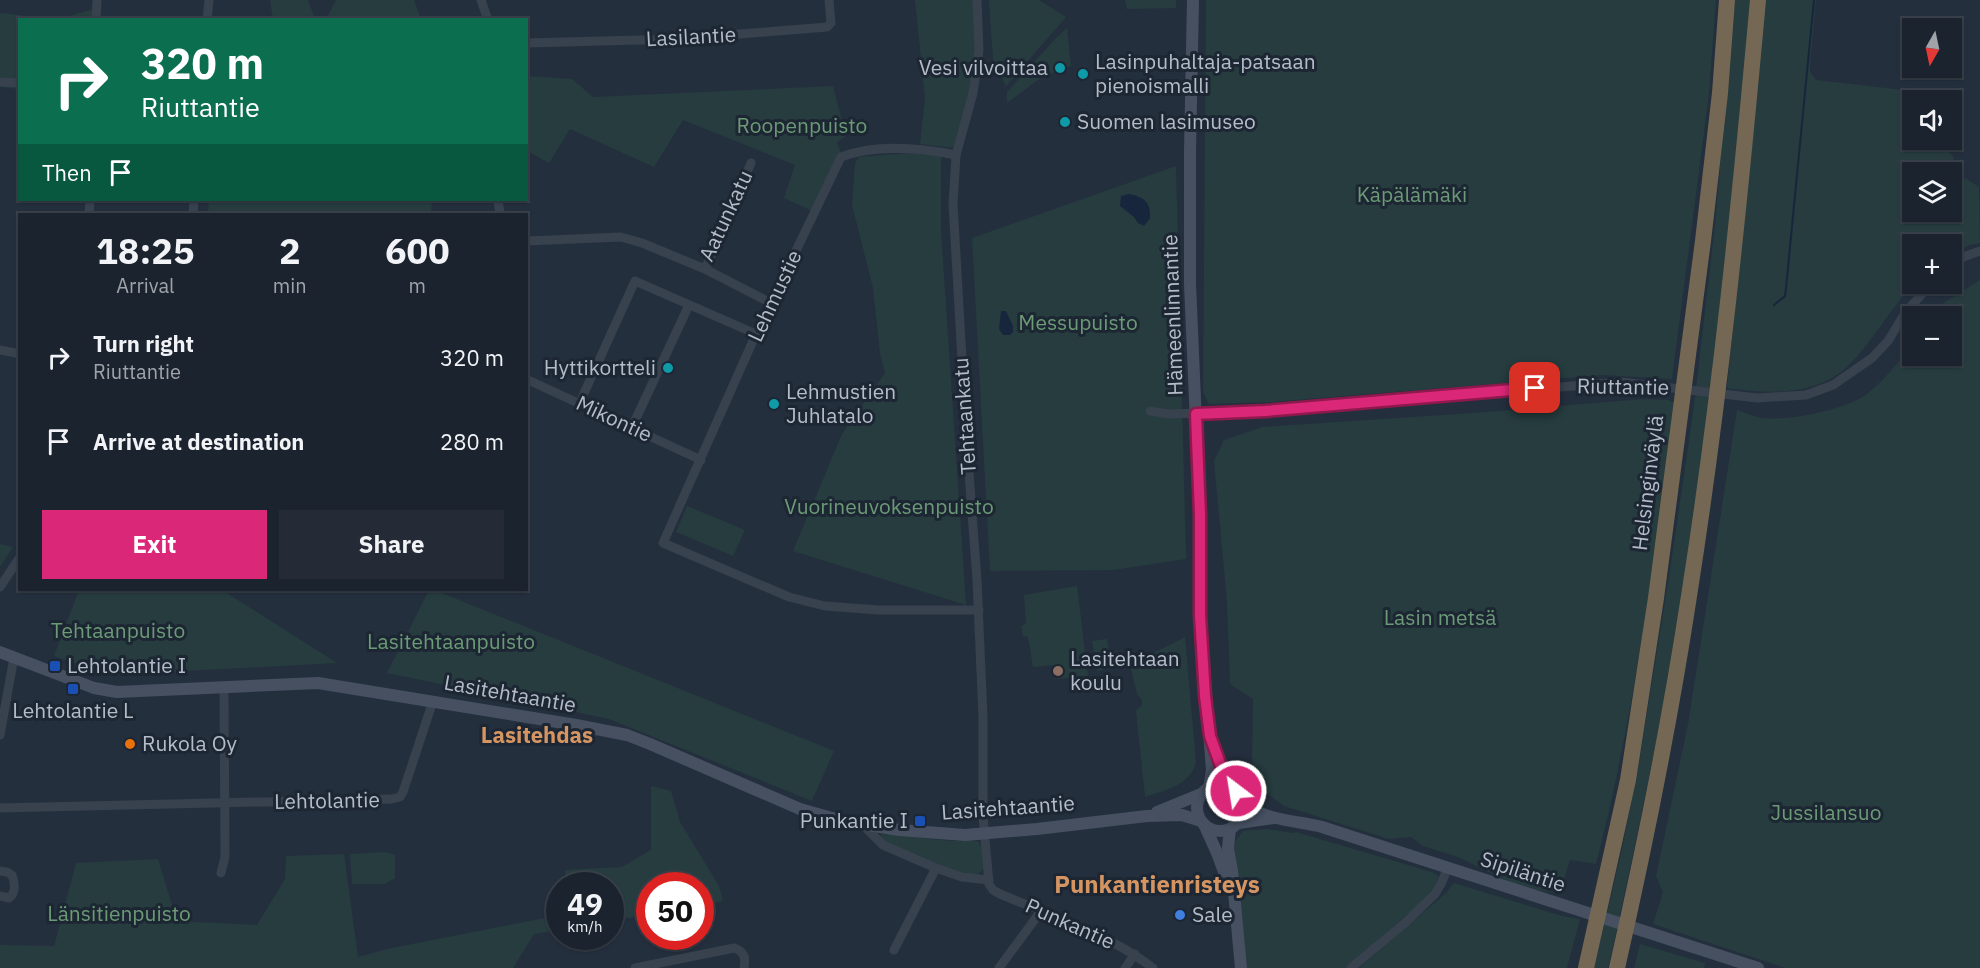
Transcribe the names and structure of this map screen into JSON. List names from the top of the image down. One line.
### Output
{"streets":{"highway":["Helsinginväylä"],"street":["Lasilantie","Aatunkatu","Lehmustie","Hämeenlinnantie","Riuttantie","Tehtaankatu","Mikontie","Lasitehtaantie","Lehtolantie","Sipiläntie","Punkantie"]},"crossings":[["Lehmustie","Tehtaankatu"],["Lehmustie","Mikontie"],["Hämeenlinnantie","Riuttantie"],["Hämeenlinnantie","Lasitehtaantie"],["Hämeenlinnantie","Sipiläntie"],["Tehtaankatu","Lasitehtaantie"],["Lasitehtaantie","Lehtolantie"],["Lasitehtaantie","Sipiläntie"]],"districts":["Lasitehdas","Punkantienristeys"],"parks":["Roopenpuisto","Käpälämäki","Messupuisto","Vuorineuvoksenpuisto","Lasin metsä","Tehtaanpuisto","Lasitehtaanpuisto","Jussilansuo","Länsitienpuisto"],"places":{"other":["Vesi vilvoittaa","Lasinpuhaltaja-patsaan pienoismalli","Suomen lasimuseo","Hyttikortteli","Lehmustien Juhlatalo","Lasitehtaan koulu","Rukola Oy","Sale"],"transit":["Lehtolantie I","Lehtolantie L","Punkantie I"]},"north":"bottom","page":{"map_buttons":["+","−"],"turn":["320 m","Riuttantie"],"then":"Then","eta":["18:25","Arrival","2","min","600","m"],"list":[{"name":"Turn right","note":"Riuttantie","value":"320 m"},{"name":"Arrive at destination","value":"280 m"}],"buttons":["Exit","Share"],"speed":"49 km/h","limit":"50"}}
